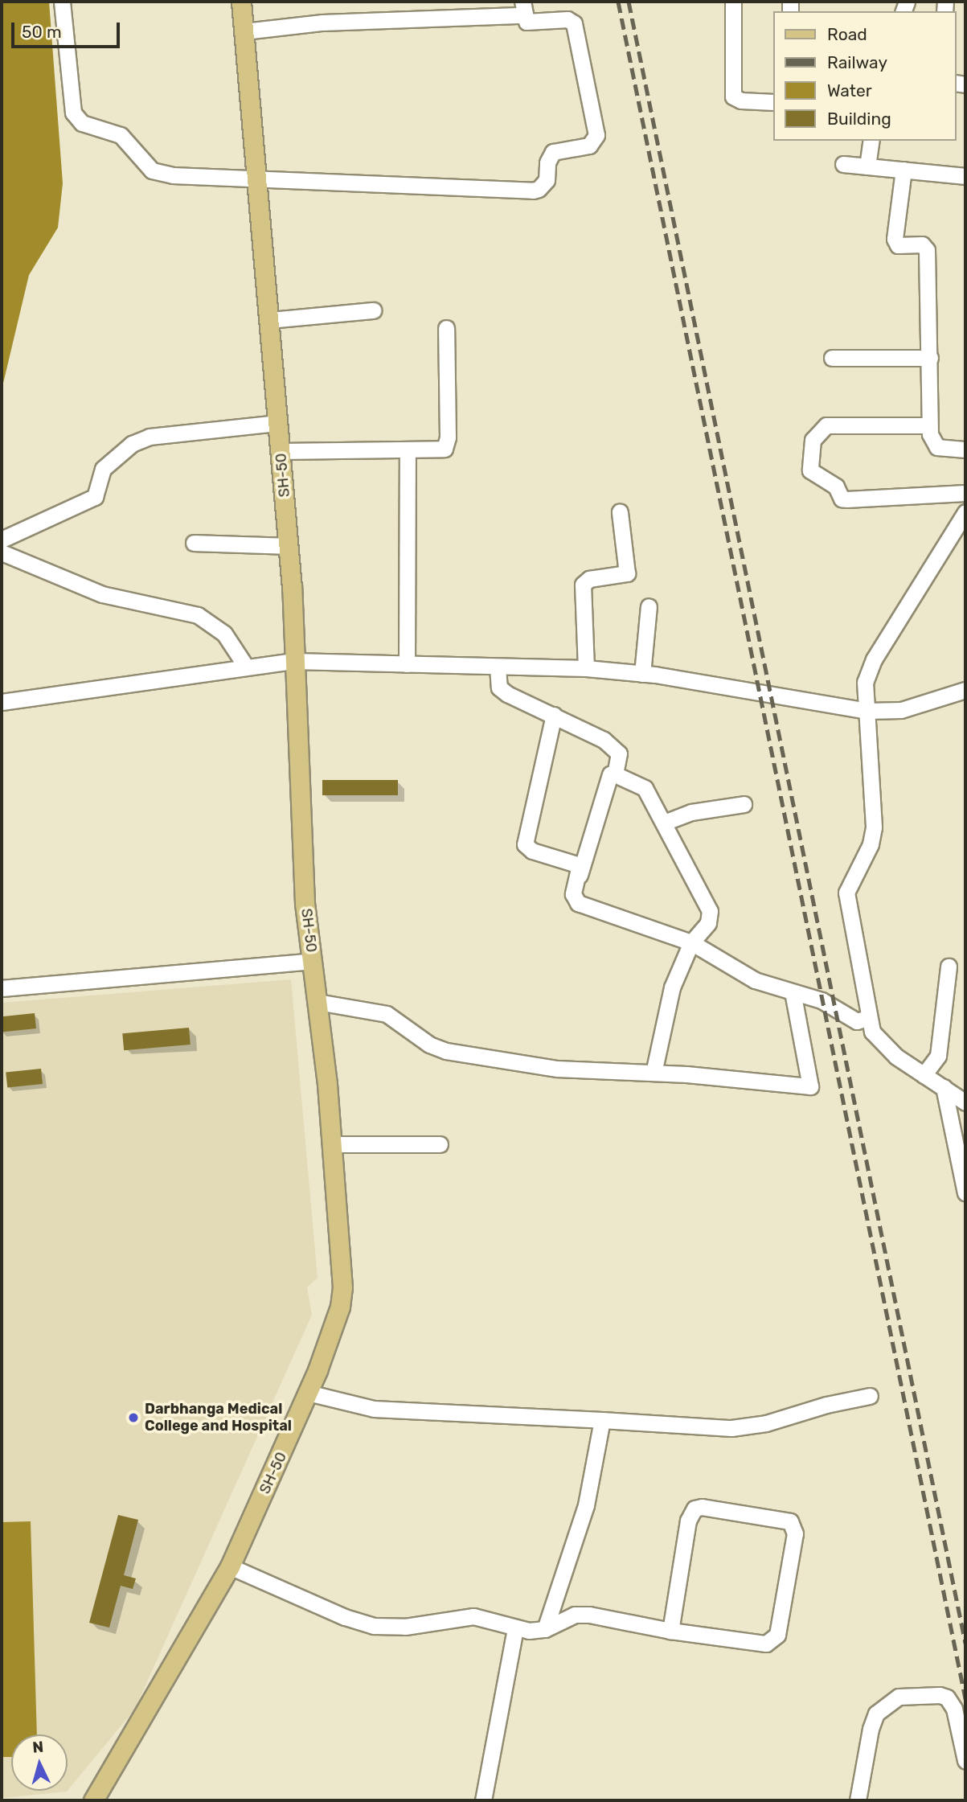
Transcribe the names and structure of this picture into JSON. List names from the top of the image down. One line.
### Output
{"streets":{"main road":["SH-50"]},"places":["Darbhanga Medical College and Hospital"],"legend":["Road","Railway","Water","Building"],"scale_bar":"50 m","north":"top"}
